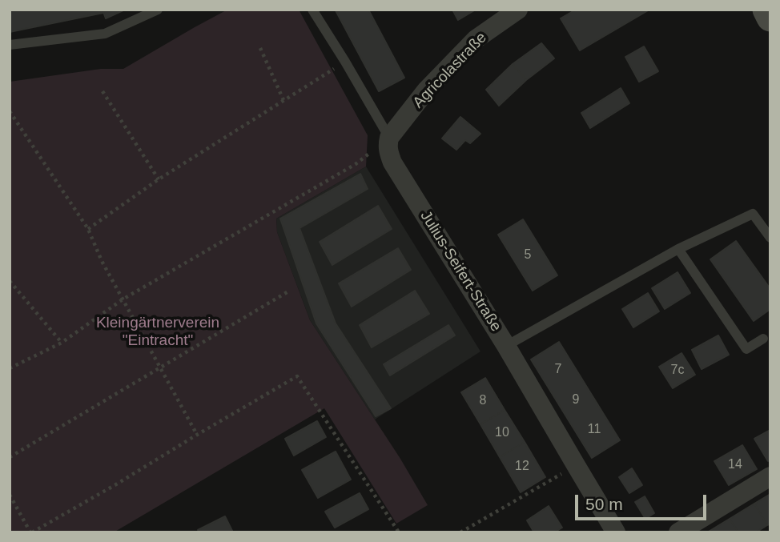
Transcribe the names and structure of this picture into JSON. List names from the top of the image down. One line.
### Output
{"streets":{"street":["Agricolastraße","Julius-Seifert-Straße"]},"crossings":[["Agricolastraße","Julius-Seifert-Straße"]],"parks":["Kleingärtnerverein \"Eintracht\""],"house_numbers":["5","7","7c","9","8","11","10","14","12"],"scale_bar":"50 m"}
